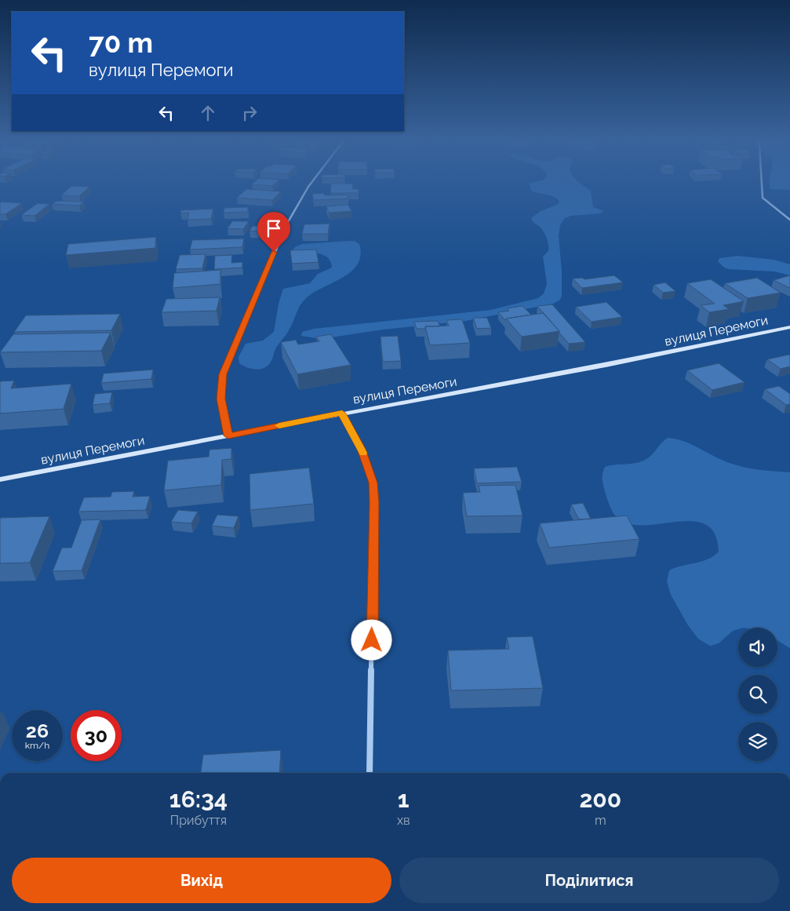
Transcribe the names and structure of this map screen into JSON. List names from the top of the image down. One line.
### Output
{"streets":{"street":["вулиця Перемоги"]},"page":{"turn":["70 m","вулиця Перемоги"],"speed":"26 km/h","limit":"30","eta":["16:34","Прибуття","1","хв","200","m"],"buttons":["Вихід","Поділитися"]}}
